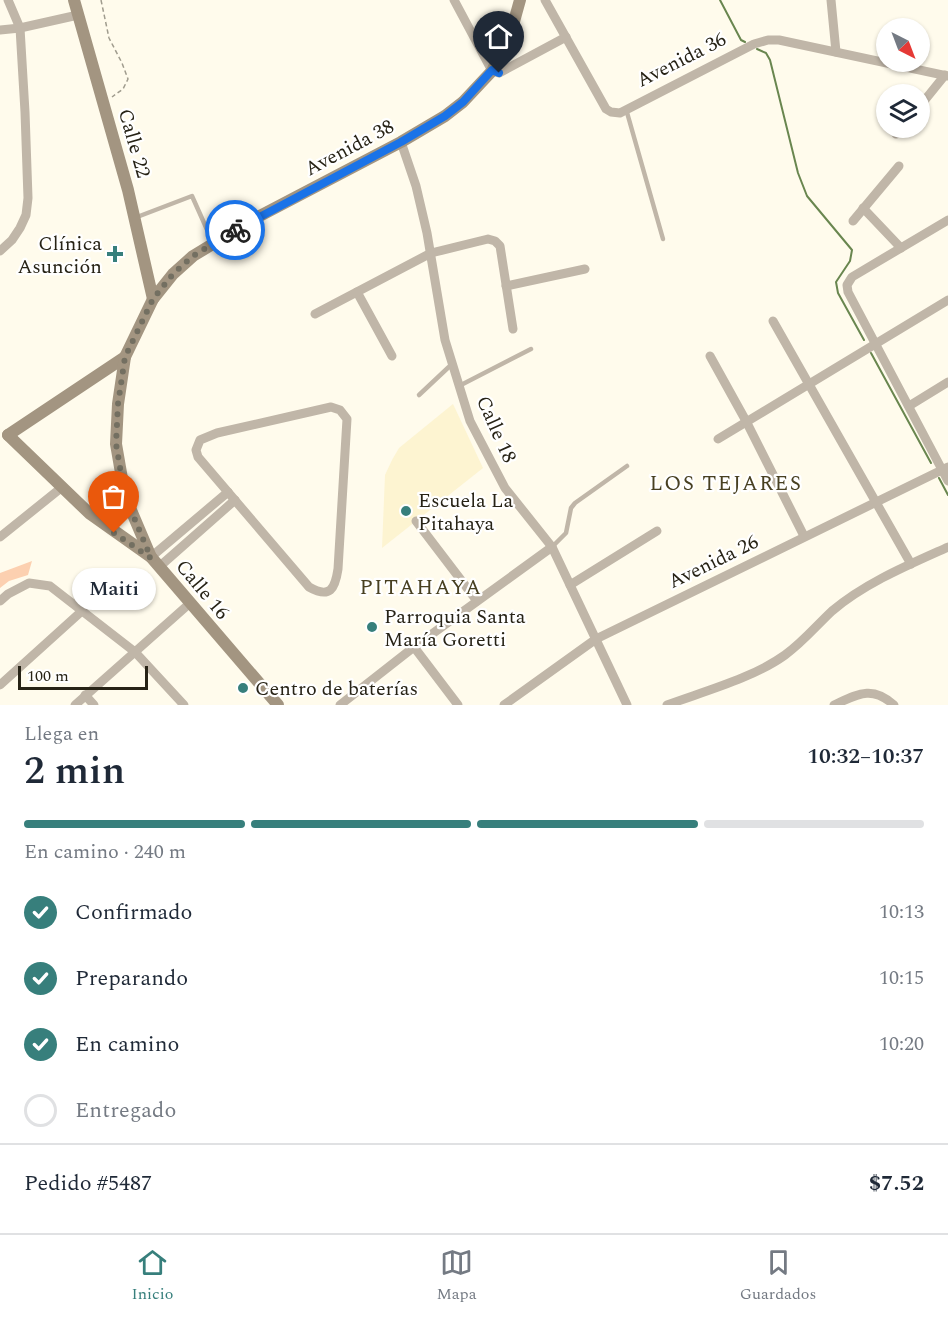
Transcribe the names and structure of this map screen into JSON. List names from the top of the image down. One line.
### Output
{"streets":{"street":["Avenida 36","Calle 22","Avenida 38","Calle 18","Avenida 26","Calle 16"]},"crossings":[["Calle 22","Avenida 38"],["Avenida 38","Calle 18"],["Calle 18","Avenida 26"]],"districts":["LOS TEJARES","PITAHAYA"],"places":{"health":["Clínica Asunción"],"other":["Escuela La Pitahaya","Maiti","Parroquia Santa María Goretti","Centro de baterías"]},"scale_bar":"100 m","north":"bottom right","page":{"bubble":"Maiti","scale":"100 m","heading":["2 min","Llega en","10:32–10:37"],"panel":["Pedido #5487","$7.52"],"bar":"En camino · 240 m","list":[["Confirmado","10:13"],["Preparando","10:15"],["En camino","10:20"],"Entregado"],"tabs":["Inicio","Mapa","Guardados"]}}
